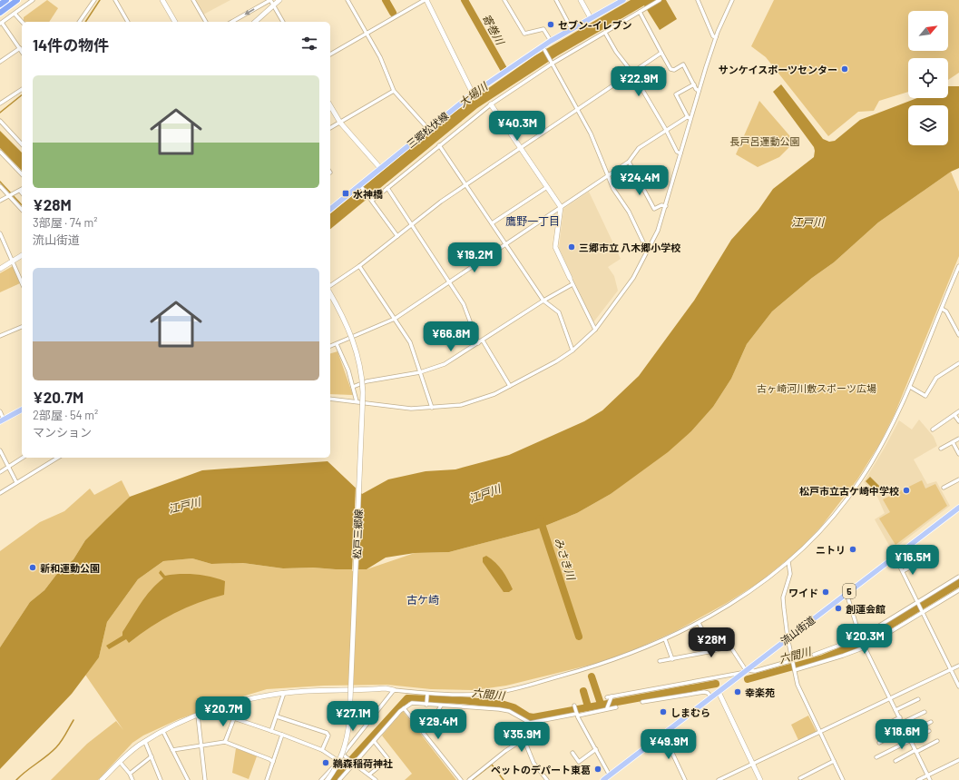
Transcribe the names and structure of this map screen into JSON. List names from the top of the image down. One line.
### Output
{"streets":{"main road":["三郷松伏線","5","流山街道"],"street":["松戸三郷線"]},"districts":["鷹野一丁目","古ケ崎"],"water":["寄巻川","大場川","江戸川","みさき川","六間川"],"parks":["長戸呂運動公園","古ヶ崎河川敷スポーツ広場"],"places":{"other":["セブン-イレブン","サンケイスポーツセンター","三郷市立 八木郷小学校","松戸市立古ケ崎中学校","ニトリ","新和運動公園","ワイド","創蓮会館","幸楽苑","しまむら","鵜森稲荷神社","ペットのデパート東葛"],"transit":["水神橋"]},"north":"top right","page":{"heading":"14件の物件","list":[{"name":"¥28M","note":"3部屋 · 74 m² · 流山街道"},{"name":"¥20.7M","note":"2部屋 · 54 m² · マンション"}],"price":["¥22.9M","¥40.3M","¥24.4M","¥19.2M","¥66.8M","¥16.5M","¥20.3M","¥28M","¥20.7M","¥27.1M","¥29.4M","¥18.6M","¥35.9M","¥49.9M"]}}
